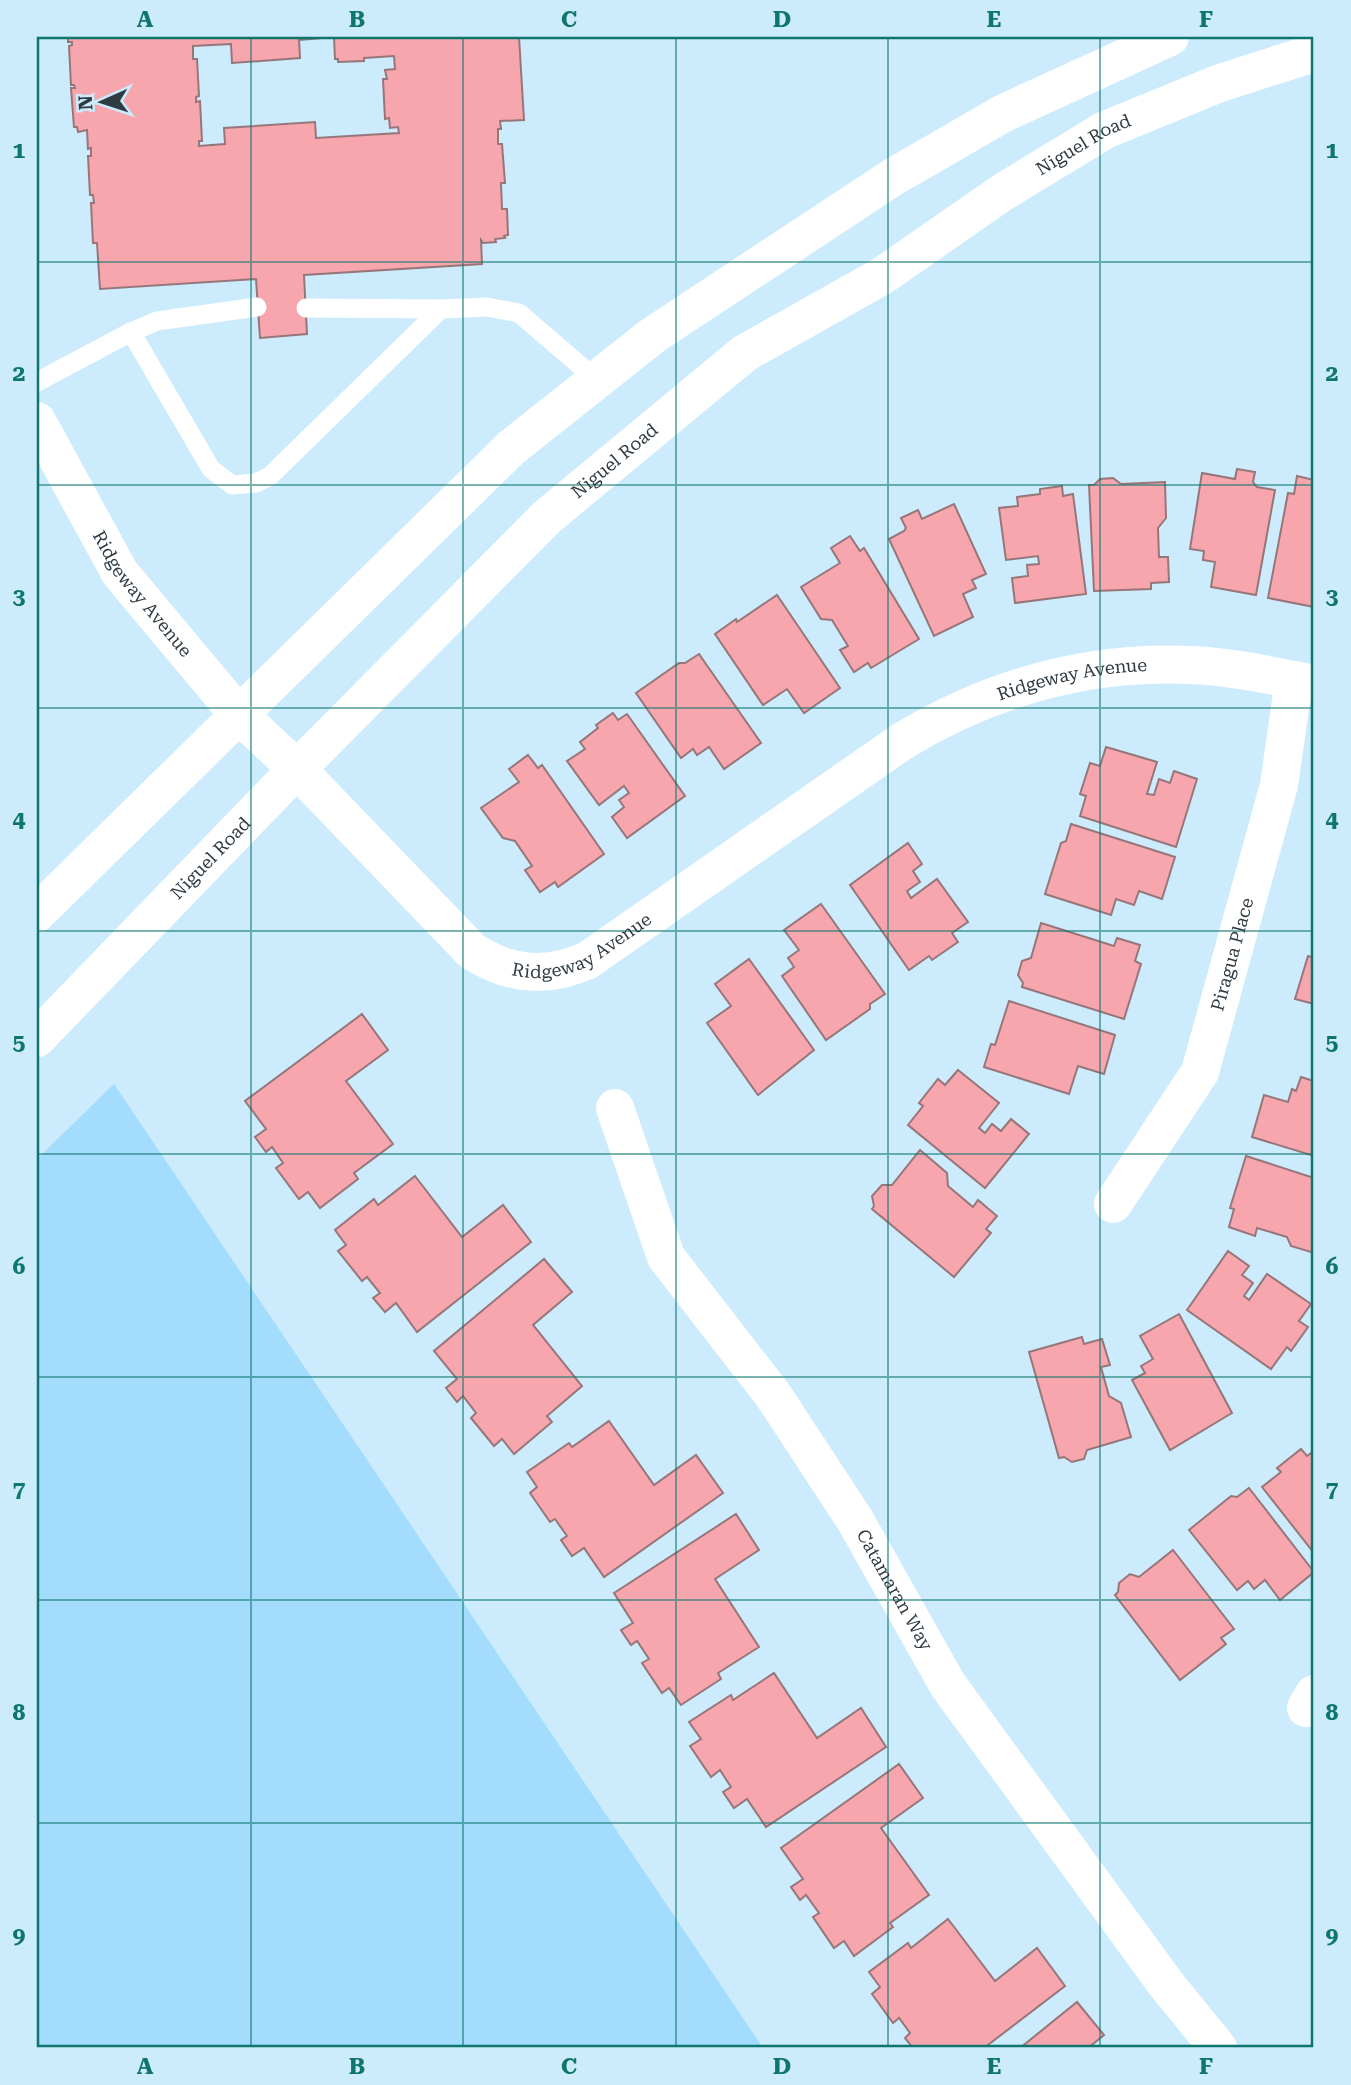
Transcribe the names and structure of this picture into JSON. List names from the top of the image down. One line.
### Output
{"streets":{"street":["Niguel Road","Ridgeway Avenue","Piragua Place","Catamaran Way"]},"crossings":[["Niguel Road","Ridgeway Avenue"],["Ridgeway Avenue","Piragua Place"]],"north":"left","grid":{"columns":["A","B","C","D","E","F"],"rows":["1","2","3","4","5","6","7","8","9"]}}
